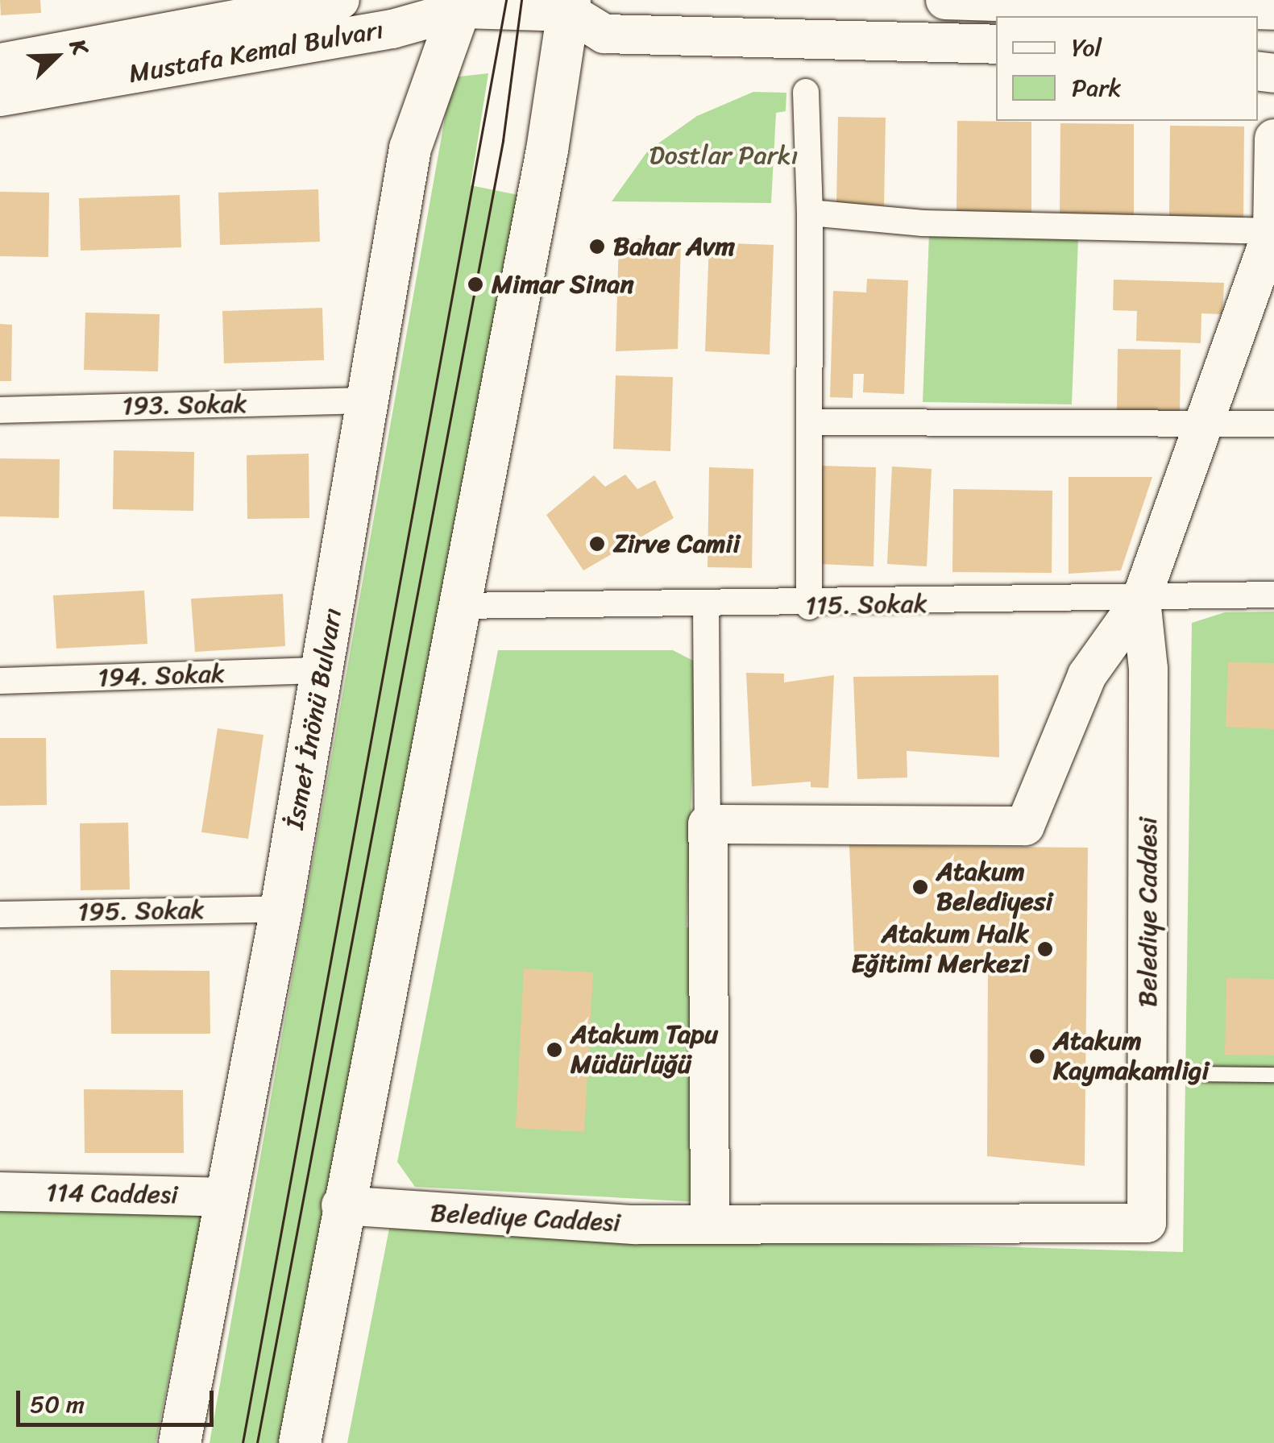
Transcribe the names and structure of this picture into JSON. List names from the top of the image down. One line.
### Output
{"streets":{"main road":["İsmet İnönü Bulvarı"],"street":["Mustafa Kemal Bulvarı","193. Sokak","115. Sokak","194. Sokak","195. Sokak","Belediye Caddesi","114 Caddesi"]},"crossings":[["Mustafa Kemal Bulvarı","İsmet İnönü Bulvarı"],["193. Sokak","İsmet İnönü Bulvarı"],["115. Sokak","Belediye Caddesi"],["194. Sokak","İsmet İnönü Bulvarı"],["İsmet İnönü Bulvarı","195. Sokak"],["İsmet İnönü Bulvarı","114 Caddesi"]],"parks":["Dostlar Parkı"],"places":["Bahar Avm","Mimar Sinan","Zirve Camii","Atakum Belediyesi","Atakum Halk Eğitimi Merkezi","Atakum Tapu Müdürlüğü","Atakum Kaymakamligi"],"legend":["Yol","Park"],"scale_bar":"50 m","north":"top right"}
